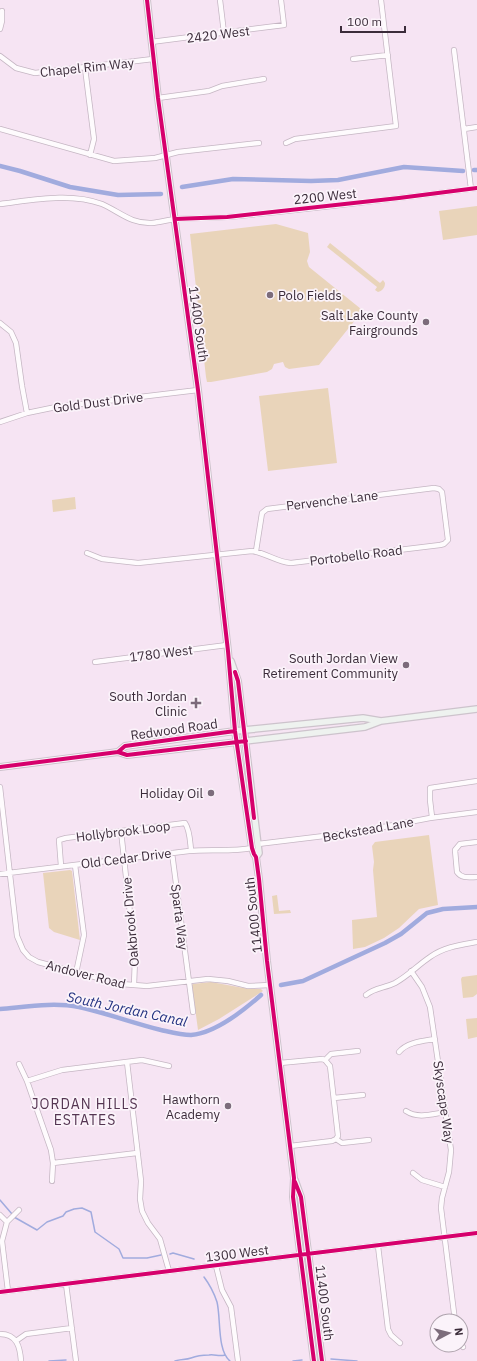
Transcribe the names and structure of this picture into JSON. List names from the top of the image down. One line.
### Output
{"streets":{"main road":["11400 South","Redwood Road"],"street":["2420 West","Chapel Rim Way","2200 West","Gold Dust Drive","Pervenche Lane","Portobello Road","1780 West","Beckstead Lane","Hollybrook Loop","Old Cedar Drive","Sparta Way","Oakbrook Drive","Andover Road","Skyscape Way","1300 West"]},"crossings":[["2420 West","11400 South"],["Chapel Rim Way","11400 South"],["2200 West","11400 South"],["11400 South","Gold Dust Drive"],["11400 South","Portobello Road"],["11400 South","1780 West"],["11400 South","Redwood Road"],["11400 South","Beckstead Lane"],["11400 South","Old Cedar Drive"],["11400 South","Andover Road"],["11400 South","1300 West"],["Pervenche Lane","Portobello Road"],["Hollybrook Loop","Old Cedar Drive"],["Hollybrook Loop","Oakbrook Drive"],["Old Cedar Drive","Sparta Way"],["Old Cedar Drive","Oakbrook Drive"],["Old Cedar Drive","Andover Road"],["Sparta Way","Andover Road"],["Oakbrook Drive","Andover Road"],["Skyscape Way","1300 West"]],"districts":["JORDAN HILLS ESTATES"],"water":["South Jordan Canal"],"places":{"other":["Polo Fields","Salt Lake County Fairgrounds","South Jordan View Retirement Community","Holiday Oil","Hawthorn Academy"],"health":["South Jordan Clinic"]},"scale_bar":"100 m","north":"right"}
